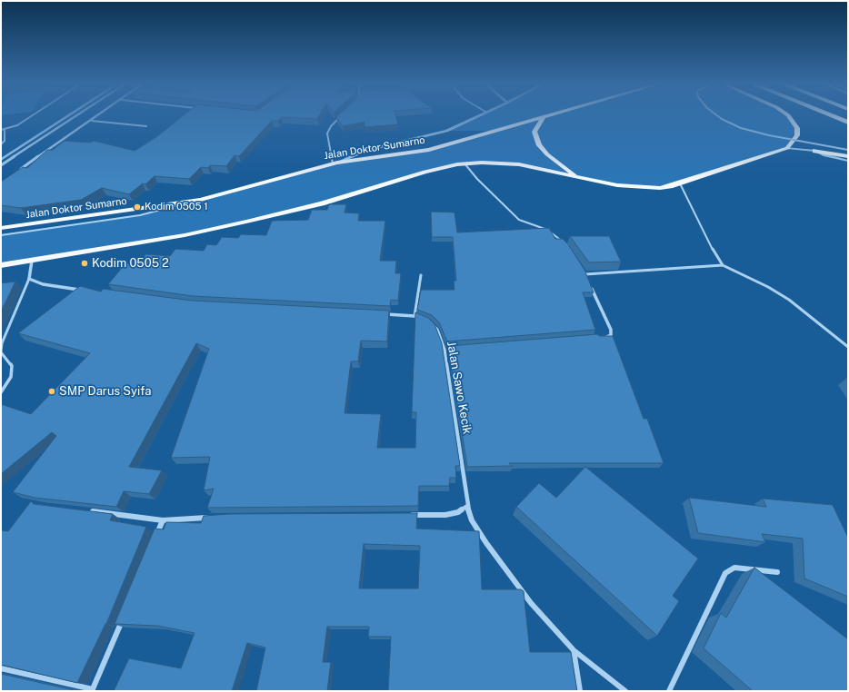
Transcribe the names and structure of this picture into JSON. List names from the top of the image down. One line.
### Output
{"streets":{"main road":["Jalan Doktor Sumarno"],"street":["Jalan Sawo Kecik"]},"places":["Kodim 0505 1","Kodim 0505 2","SMP Darus Syifa"]}
